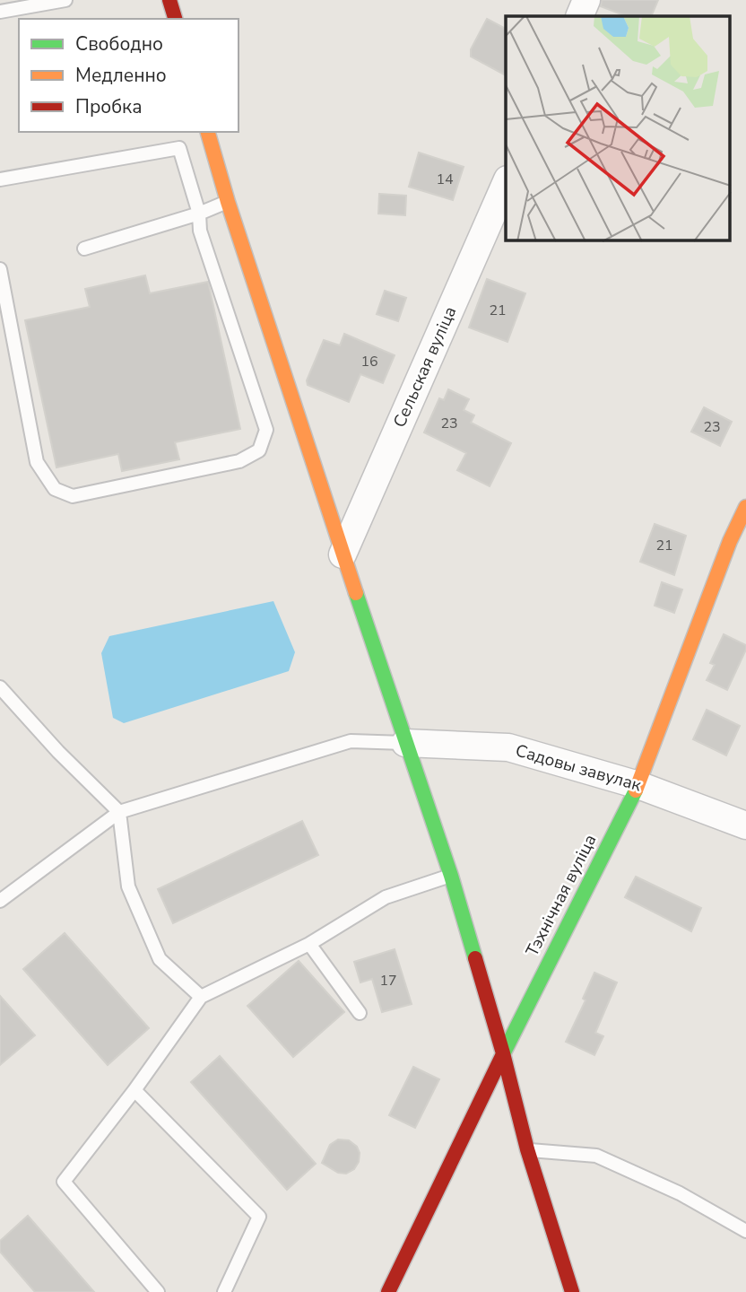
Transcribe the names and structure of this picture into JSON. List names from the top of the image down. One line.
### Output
{"streets":{"street":["Сельская вуліца","Садовы завулак","Тэхнічная вуліца"]},"crossings":[["Садовы завулак","Тэхнічная вуліца"]],"house_numbers":["14","21","16","23","23","21","17"],"legend":["Свободно","Медленно","Пробка"]}
